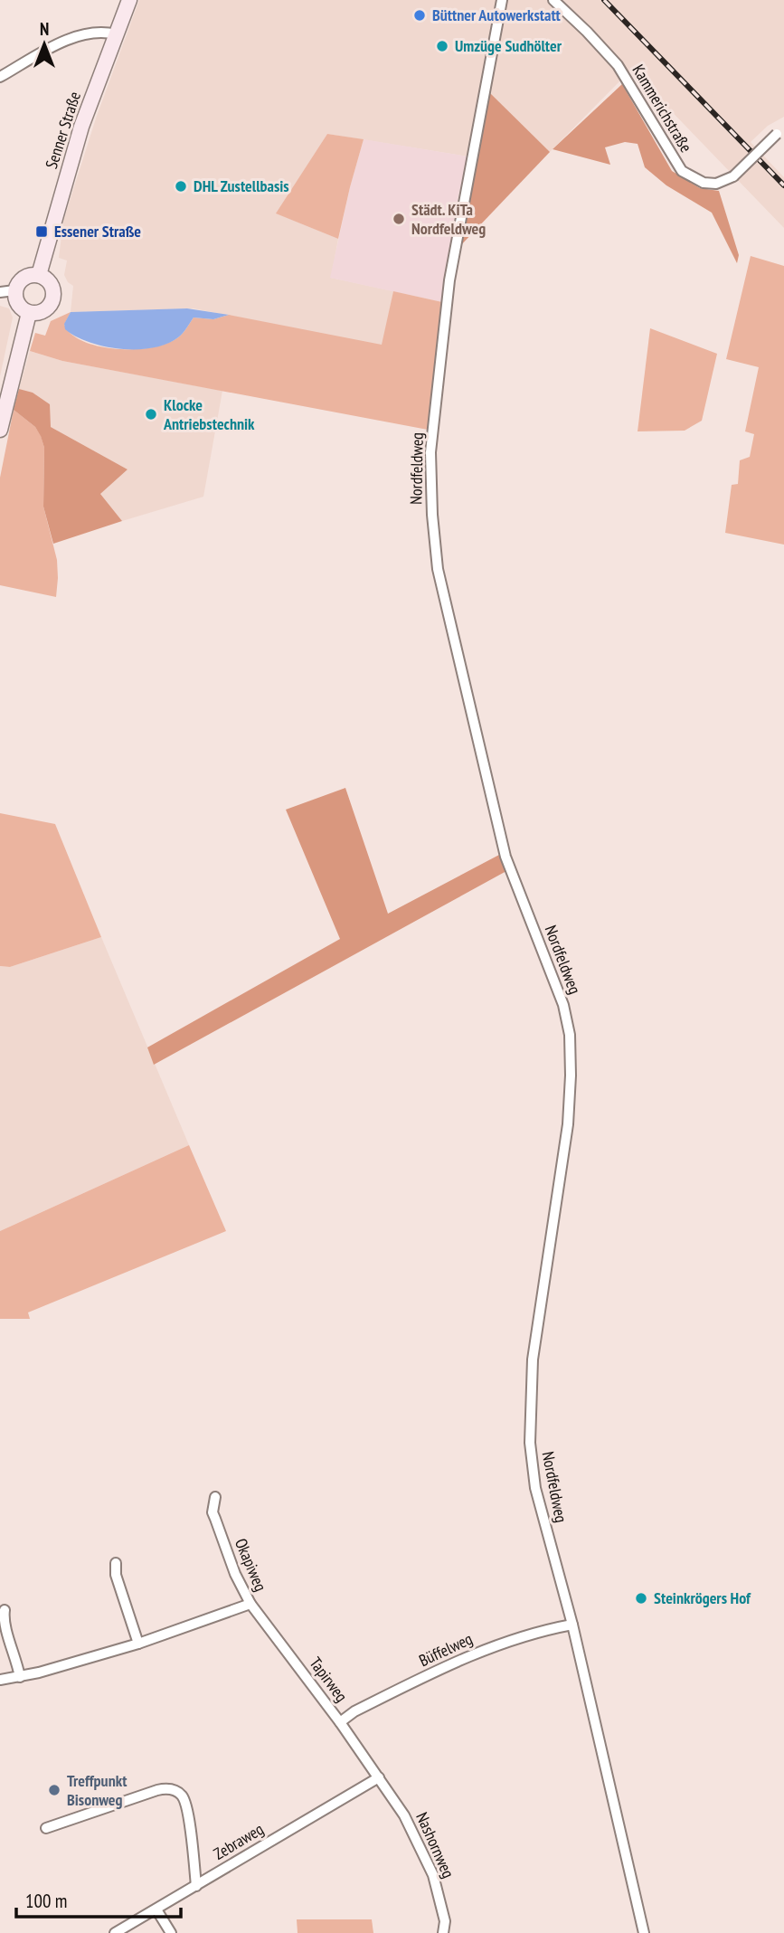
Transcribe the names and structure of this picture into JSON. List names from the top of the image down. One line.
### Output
{"streets":{"street":["Kammerichstraße","Senner Straße","Nordfeldweg","Okapiweg","Büffelweg","Tapirweg","Zebraweg","Nashornweg"]},"crossings":[["Nordfeldweg","Büffelweg"],["Okapiweg","Tapirweg"],["Büffelweg","Tapirweg"],["Tapirweg","Zebraweg"],["Tapirweg","Nashornweg"],["Zebraweg","Nashornweg"]],"places":{"other":["Büttner Autowerkstatt","Umzüge Sudhölter","DHL Zustellbasis","Städt. KiTa Nordfeldweg","Klocke Antriebstechnik","Steinkrögers Hof","Treffpunkt Bisonweg"],"transit":["Essener Straße"]},"scale_bar":"100 m","north":"top"}
